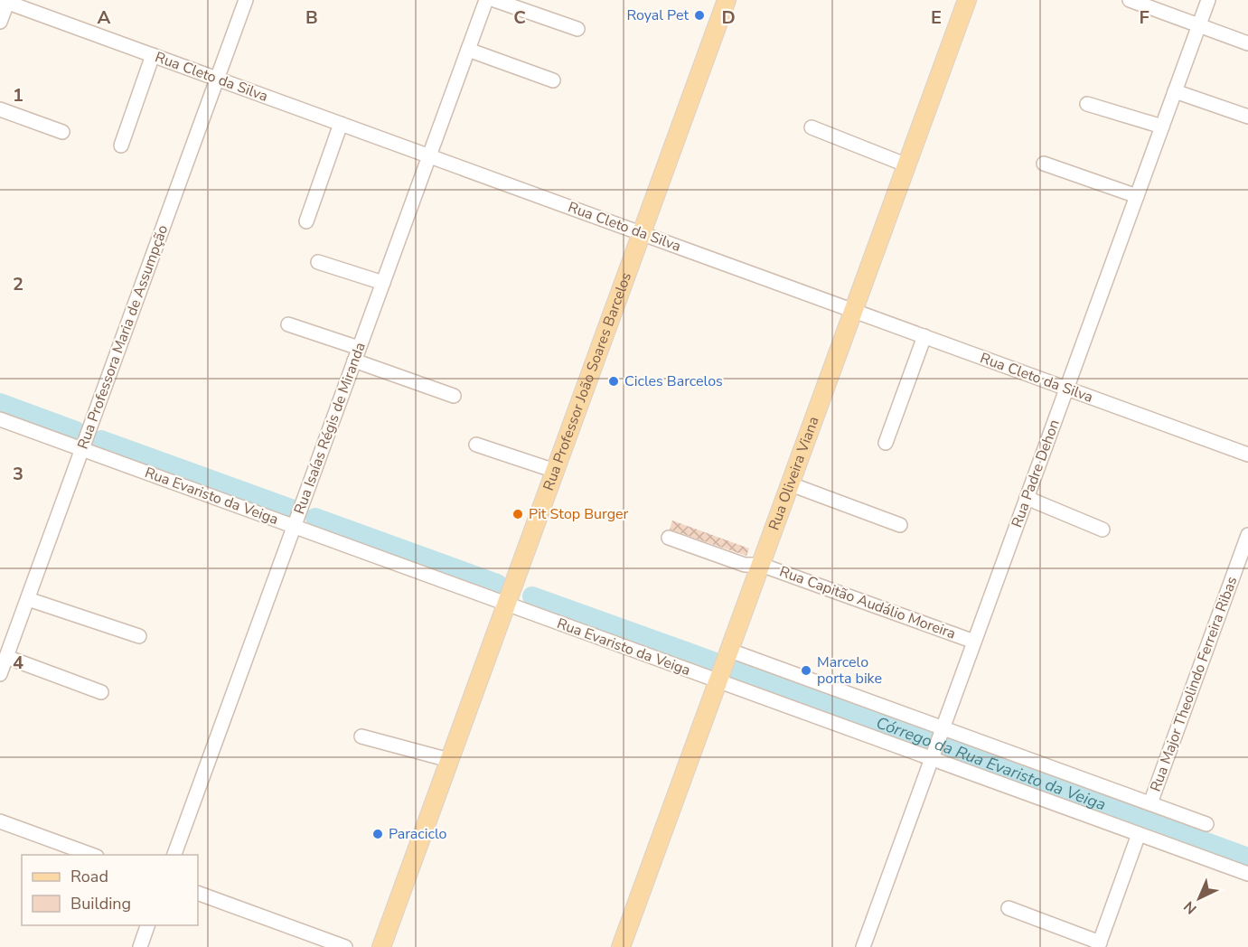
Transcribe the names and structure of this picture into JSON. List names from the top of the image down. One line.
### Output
{"streets":{"main road":["Rua Professor João Soares Barcelos","Rua Oliveira Viana"],"street":["Rua Cleto da Silva","Rua Professora Maria de Assumpção","Rua Isaías Régis de Miranda","Rua Padre Dehon","Rua Evaristo da Veiga","Rua Capitão Audálio Moreira","Rua Major Theolindo Ferreira Ribas"]},"crossings":[["Rua Cleto da Silva","Rua Professora Maria de Assumpção"],["Rua Cleto da Silva","Rua Professor João Soares Barcelos"],["Rua Cleto da Silva","Rua Isaías Régis de Miranda"],["Rua Cleto da Silva","Rua Oliveira Viana"],["Rua Cleto da Silva","Rua Padre Dehon"],["Rua Professora Maria de Assumpção","Rua Evaristo da Veiga"],["Rua Professor João Soares Barcelos","Rua Evaristo da Veiga"],["Rua Isaías Régis de Miranda","Rua Evaristo da Veiga"],["Rua Oliveira Viana","Rua Evaristo da Veiga"],["Rua Oliveira Viana","Rua Capitão Audálio Moreira"],["Rua Padre Dehon","Rua Evaristo da Veiga"],["Rua Padre Dehon","Rua Capitão Audálio Moreira"]],"water":["Córrego da Rua Evaristo da Veiga"],"places":["Royal Pet","Cicles Barcelos","Pit Stop Burger","Marcelo porta bike","Paraciclo"],"legend":["Road","Building"],"north":"bottom left","grid":{"columns":["A","B","C","D","E","F"],"rows":["1","2","3","4"]}}
